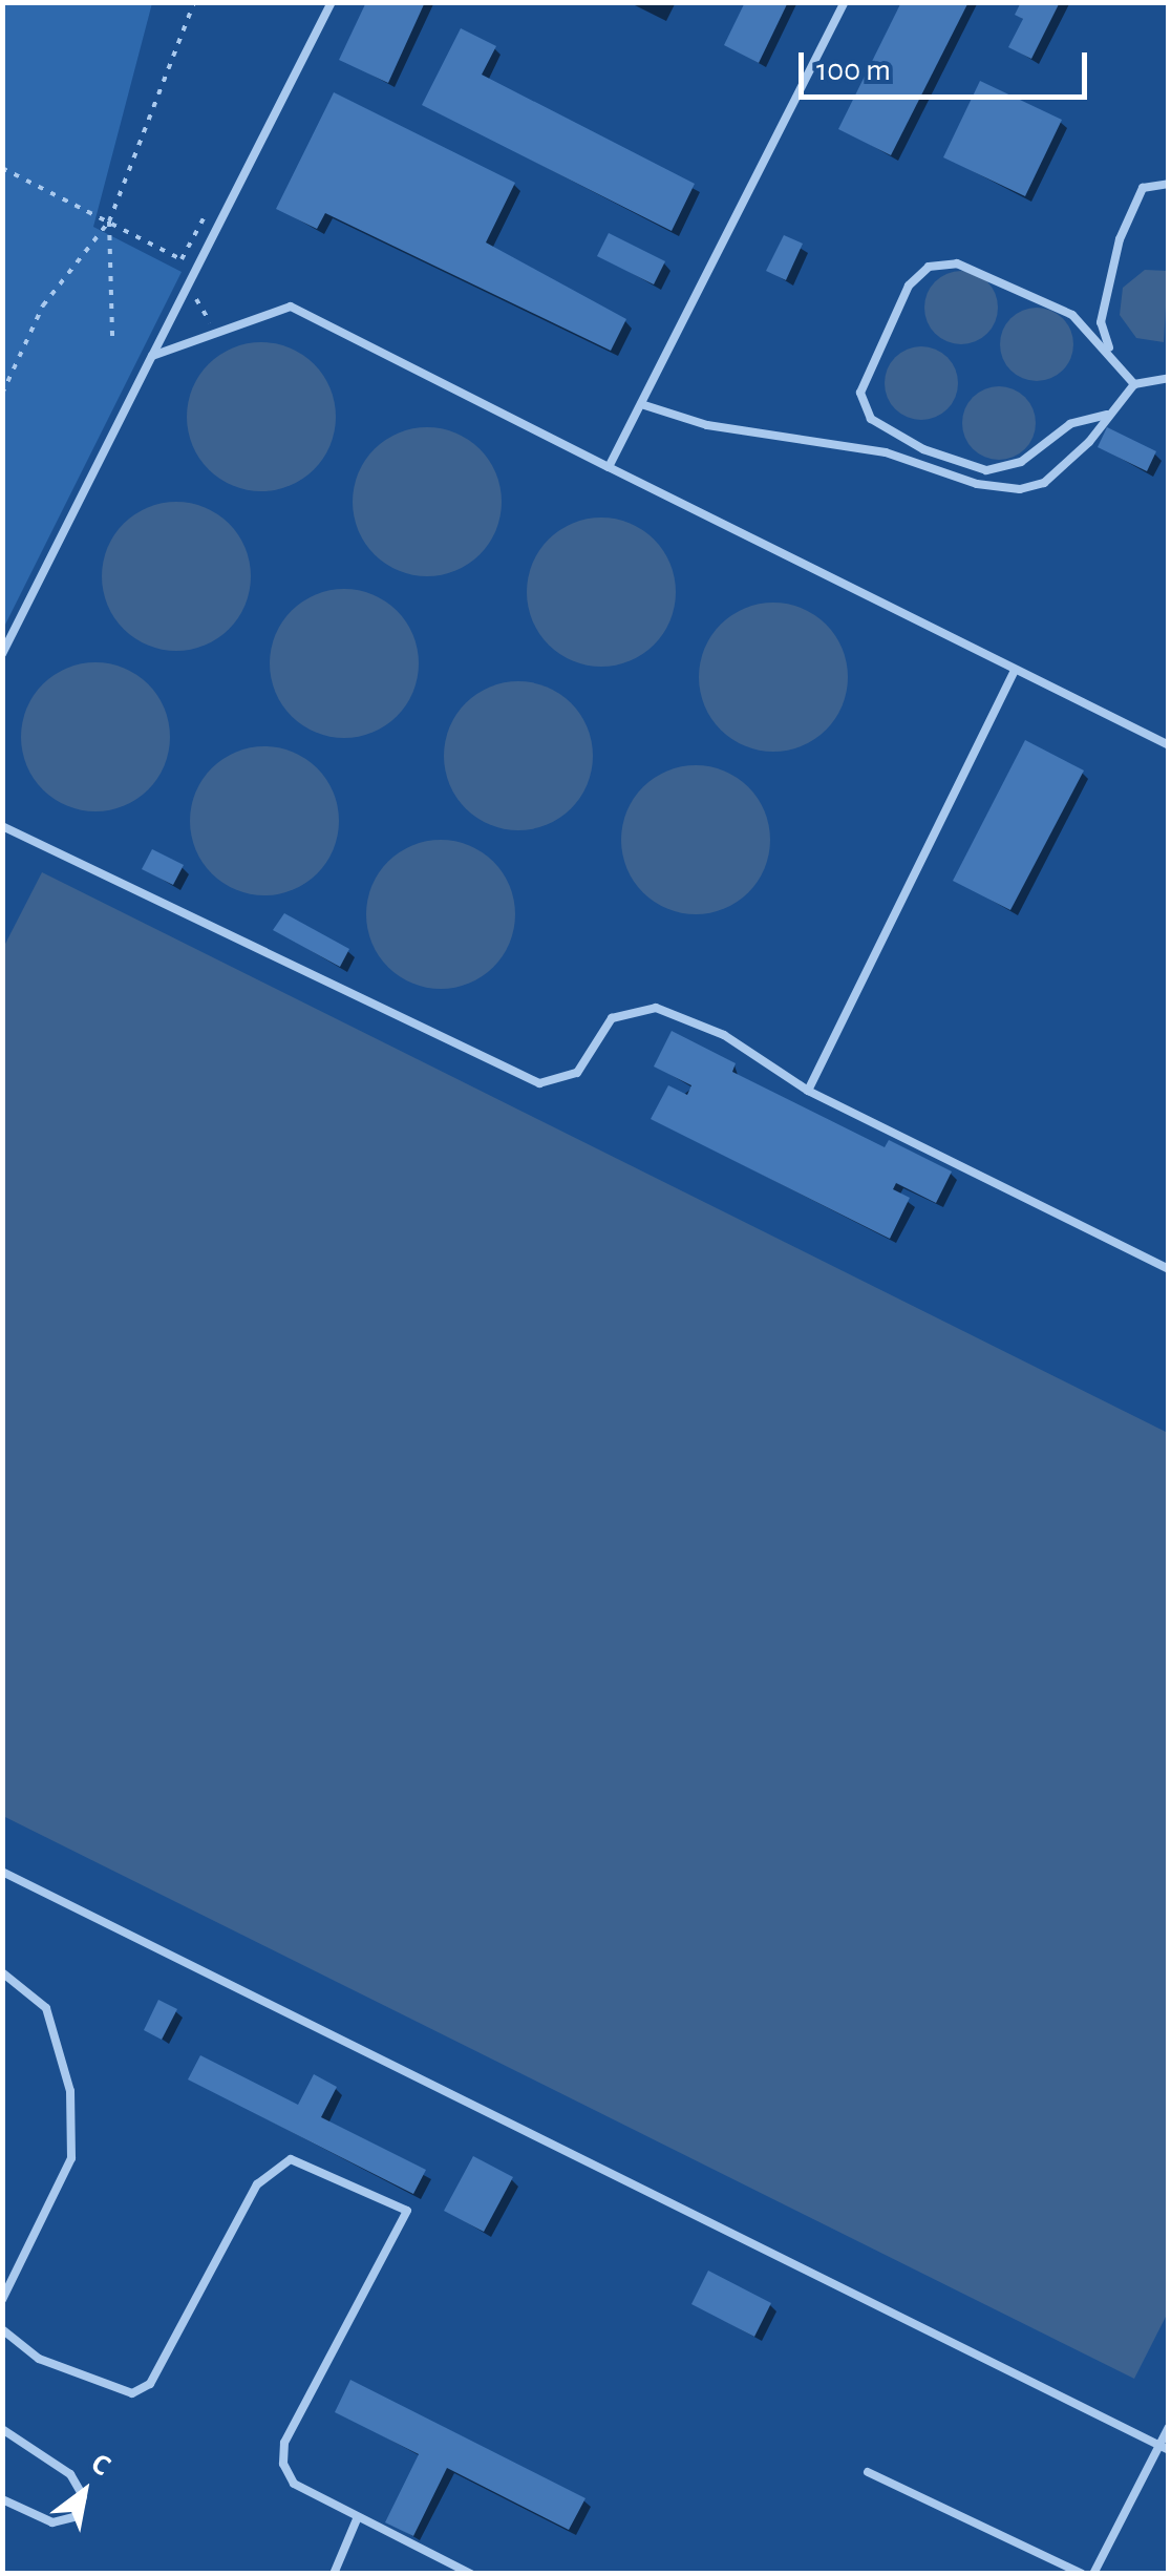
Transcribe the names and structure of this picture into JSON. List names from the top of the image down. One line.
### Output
{"scale_bar":"100 m","north":"top right"}
